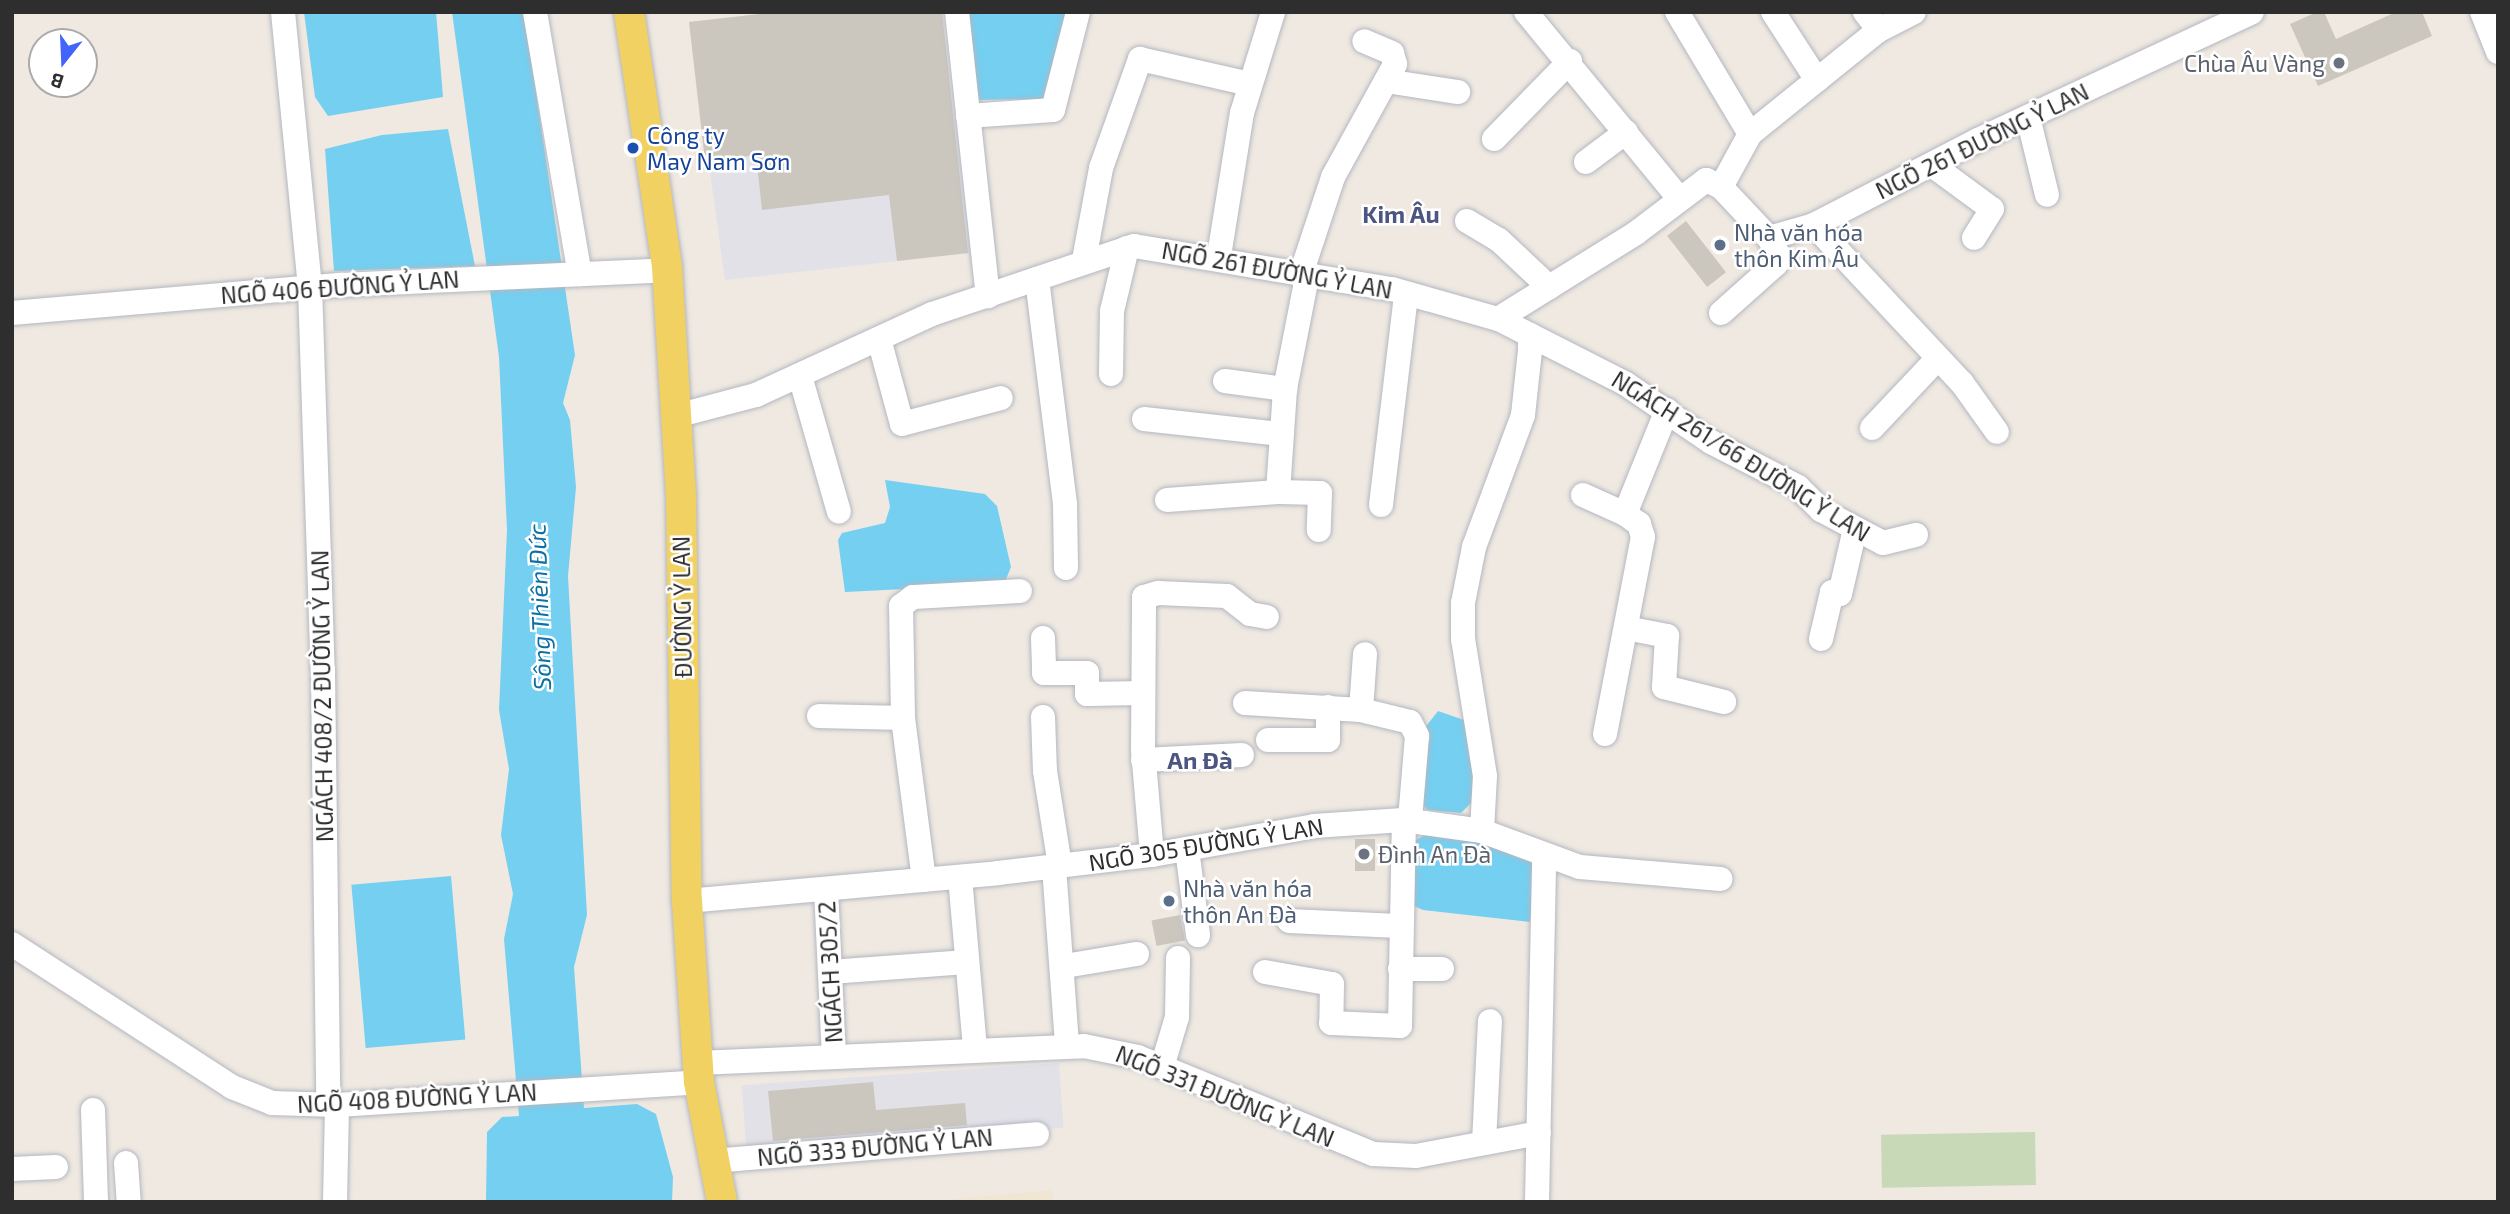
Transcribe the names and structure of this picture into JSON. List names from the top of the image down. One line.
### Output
{"streets":{"main road":["ĐƯỜNG Ỷ LAN"],"street":["NGÕ 261 ĐƯỜNG Ỷ LAN","NGÕ 406 ĐƯỜNG Ỷ LAN","NGÁCH 261/66 ĐƯỜNG Ỷ LAN","NGÁCH 408/2 ĐƯỜNG Ỷ LAN","NGÕ 305 ĐƯỜNG Ỷ LAN","NGÁCH 305/2","NGÕ 331 ĐƯỜNG Ỷ LAN","NGÕ 408 ĐƯỜNG Ỷ LAN","NGÕ 333 ĐƯỜNG Ỷ LAN"]},"crossings":[["NGÕ 261 ĐƯỜNG Ỷ LAN","NGÁCH 261/66 ĐƯỜNG Ỷ LAN"],["NGÕ 261 ĐƯỜNG Ỷ LAN","ĐƯỜNG Ỷ LAN"],["NGÕ 406 ĐƯỜNG Ỷ LAN","ĐƯỜNG Ỷ LAN"],["NGÕ 406 ĐƯỜNG Ỷ LAN","NGÁCH 408/2 ĐƯỜNG Ỷ LAN"],["ĐƯỜNG Ỷ LAN","NGÕ 305 ĐƯỜNG Ỷ LAN"],["ĐƯỜNG Ỷ LAN","NGÕ 331 ĐƯỜNG Ỷ LAN"],["ĐƯỜNG Ỷ LAN","NGÕ 408 ĐƯỜNG Ỷ LAN"],["ĐƯỜNG Ỷ LAN","NGÕ 333 ĐƯỜNG Ỷ LAN"],["NGÁCH 408/2 ĐƯỜNG Ỷ LAN","NGÕ 408 ĐƯỜNG Ỷ LAN"],["NGÕ 305 ĐƯỜNG Ỷ LAN","NGÁCH 305/2"],["NGÁCH 305/2","NGÕ 331 ĐƯỜNG Ỷ LAN"],["NGÕ 331 ĐƯỜNG Ỷ LAN","NGÕ 408 ĐƯỜNG Ỷ LAN"]],"districts":["Kim Âu","An Đà"],"water":["Sông Thiên Đức"],"places":["Chùa Âu Vàng","Công ty May Nam Sơn","Nhà văn hóa thôn Kim Âu","Đình An Đà","Nhà văn hóa thôn An Đà"],"north":"bottom"}
